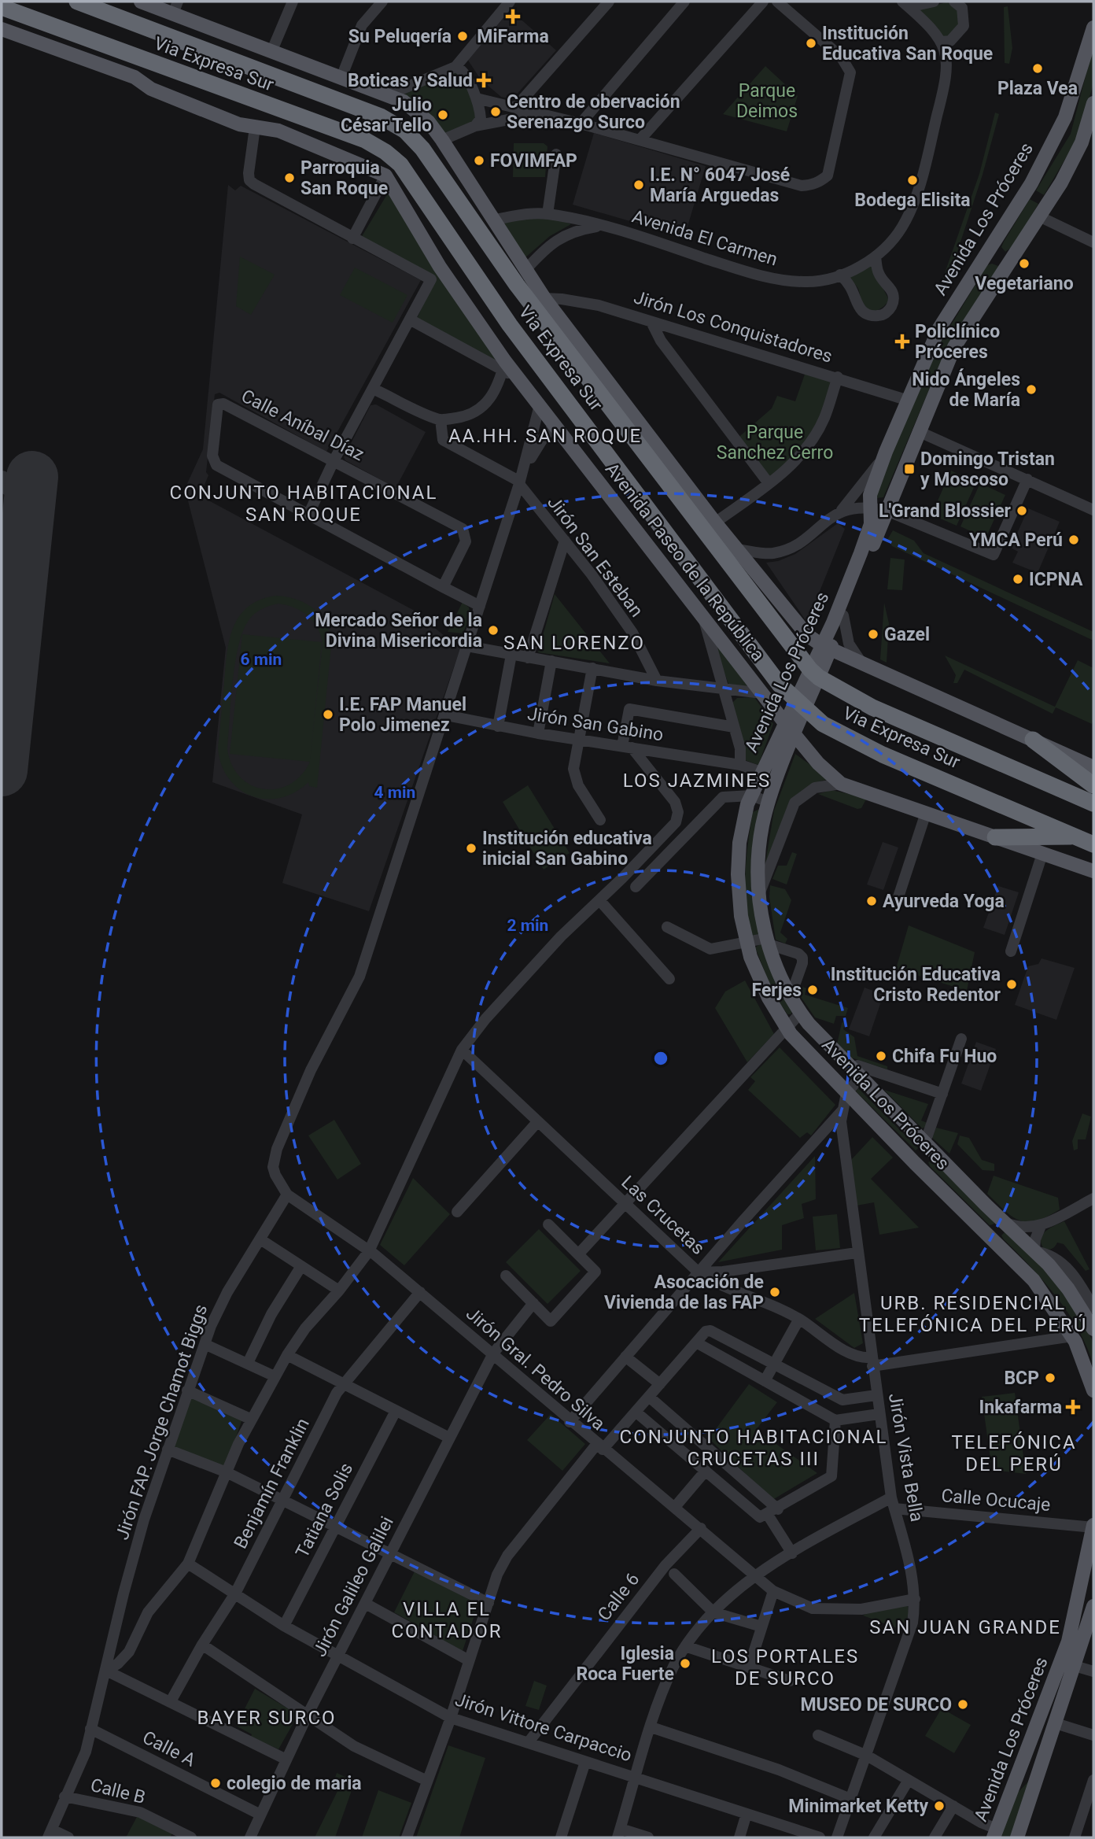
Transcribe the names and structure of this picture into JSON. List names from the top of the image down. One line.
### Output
{"streets":{"highway":["Via Expresa Sur"],"main road":["Avenida Los Próceres","Avenida Paseo de la República"],"street":["Avenida El Carmen","Jirón Los Conquistadores","Calle Aníbal Díaz","Jirón San Esteban","Jirón San Gabino","Las Crucetas","Jirón Gral. Pedro Silva","Jirón FAP. Jorge Chamot Biggs","Jirón Vista Bella","Benjamín Franklin","Calle Ocucaje","Tatiana Solis","Jirón Galileo Galilei","Calle 6","Jirón Vittore Carpaccio","Calle A","Calle B"]},"crossings":[["Via Expresa Sur","Avenida Los Próceres"],["Avenida Los Próceres","Jirón Los Conquistadores"],["Avenida Los Próceres","Avenida Paseo de la República"],["Avenida Los Próceres","Jirón San Gabino"],["Avenida Los Próceres","Jirón Vista Bella"],["Avenida Los Próceres","Calle Ocucaje"],["Las Crucetas","Jirón Vista Bella"],["Jirón Gral. Pedro Silva","Jirón FAP. Jorge Chamot Biggs"],["Jirón Gral. Pedro Silva","Jirón Vista Bella"],["Jirón Gral. Pedro Silva","Benjamín Franklin"],["Jirón Gral. Pedro Silva","Jirón Galileo Galilei"],["Jirón Gral. Pedro Silva","Calle 6"],["Jirón FAP. Jorge Chamot Biggs","Calle A"],["Jirón FAP. Jorge Chamot Biggs","Calle B"],["Jirón Vista Bella","Calle Ocucaje"],["Benjamín Franklin","Jirón Vittore Carpaccio"],["Tatiana Solis","Jirón Vittore Carpaccio"],["Jirón Galileo Galilei","Jirón Vittore Carpaccio"],["Jirón Galileo Galilei","Calle A"],["Calle 6","Jirón Vittore Carpaccio"]],"districts":["AA.HH. SAN ROQUE","CONJUNTO HABITACIONAL SAN ROQUE","SAN LORENZO","LOS JAZMINES","URB. RESIDENCIAL TELEFÓNICA DEL PERÚ","CONJUNTO HABITACIONAL CRUCETAS III","TELEFÓNICA DEL PERÚ","VILLA EL CONTADOR","SAN JUAN GRANDE","LOS PORTALES DE SURCO","BAYER SURCO"],"parks":["Parque Deimos","Parque Sanchez Cerro"],"places":{"health":["MiFarma","Boticas y Salud","Policlínico Próceres","Inkafarma"],"other":["Su Peluqería","Institución Educativa San Roque","Plaza Vea","Centro de obervación Serenazgo Surco","Julio César Tello","FOVIMFAP","Parroquia San Roque","Bodega Elisita","I.E. N° 6047 José María Arguedas","Vegetariano","Nido Ángeles de María","L'Grand Blossier","YMCA Perú","ICPNA","Mercado Señor de la Divina Misericordia","Gazel","I.E. FAP Manuel Polo Jimenez","Institución educativa inicial San Gabino","Ayurveda Yoga","Institución Educativa Cristo Redentor","Ferjes","Chifa Fu Huo","Asocación de Vivienda de las FAP","BCP","Iglesia Roca Fuerte","MUSEO DE SURCO","colegio de maria","Minimarket Ketty"],"transit":["Domingo Tristan y Moscoso"]},"rings":["6 min","4 min","2 min"]}
